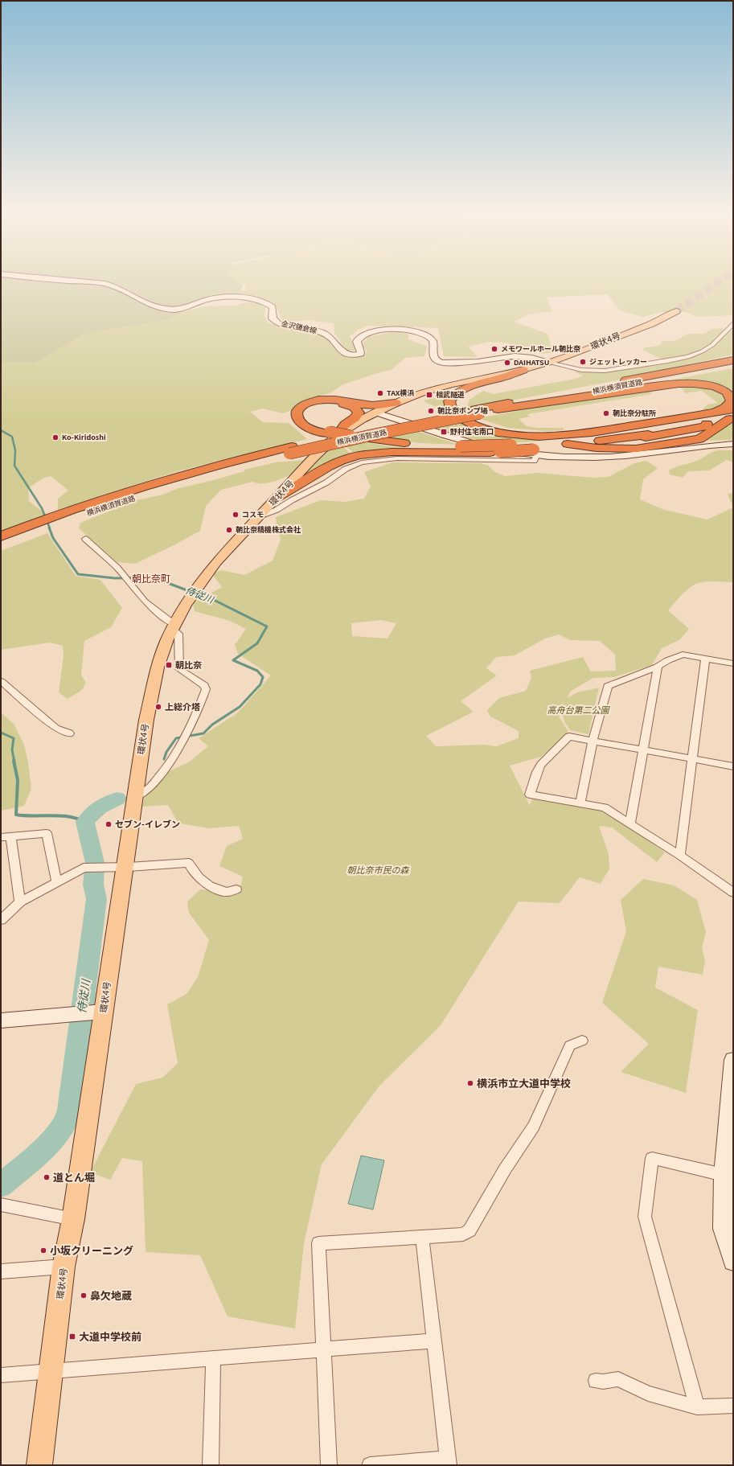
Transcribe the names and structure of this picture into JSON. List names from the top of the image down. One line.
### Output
{"streets":{"highway":["横浜横須賀道路"],"main road":["金沢鎌倉線","環状4号"]},"crossings":[["金沢鎌倉線","環状4号"]],"districts":["朝比奈町"],"water":["侍従川"],"parks":["高舟台第二公園","朝比奈市民の森"],"places":{"other":["メモワールホール朝比奈","ジェットレッカー","DAIHATSU","TAX横浜","朝比奈ポンプ場","朝比奈分駐所","Ko-Kiridoshi","コスモ","朝比奈精機株式会社","上総介塔","セブン-イレブン","横浜市立大道中学校","道とん堀","小坂クリーニング","鼻欠地蔵"],"transit":["相武隧道","野村住宅南口","朝比奈","大道中学校前"]}}
